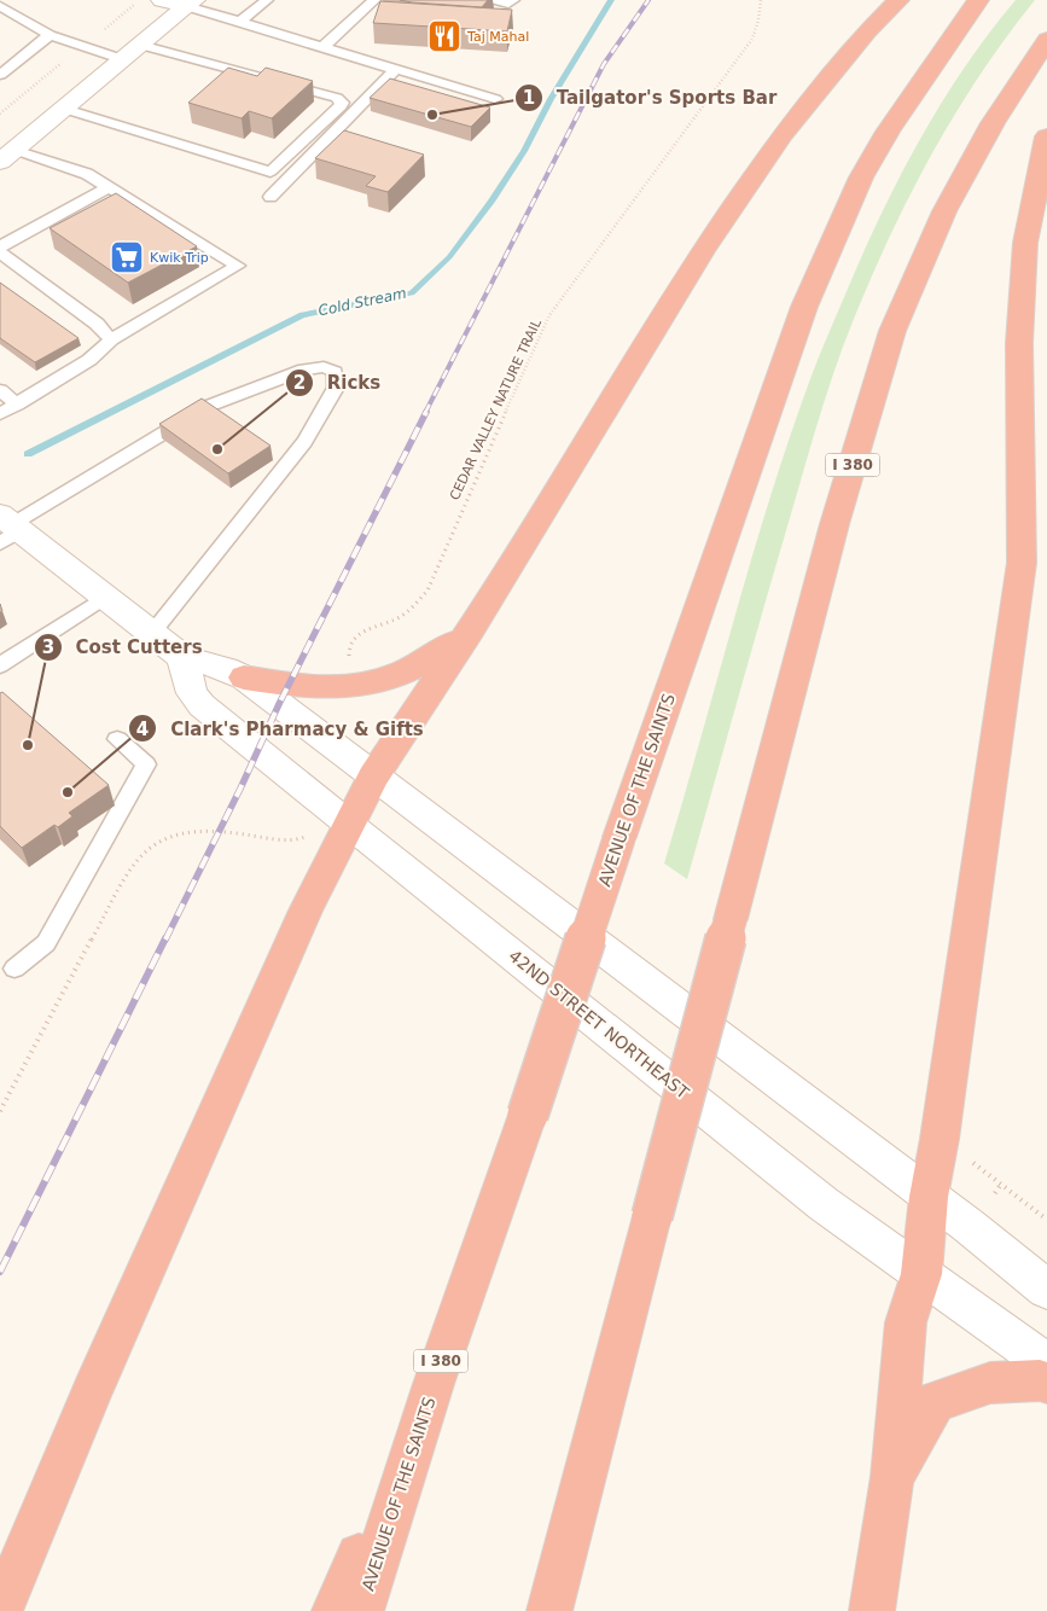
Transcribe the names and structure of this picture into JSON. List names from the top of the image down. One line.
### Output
{"streets":{"highway":["I 380","AVENUE OF THE SAINTS"],"main road":["42ND STREET NORTHEAST"],"path":["CEDAR VALLEY NATURE TRAIL"]},"water":["Cold Stream"],"places":{"restaurant":["Taj Mahal"],"other":["Tailgator's Sports Bar","Ricks","Cost Cutters","Clark's Pharmacy & Gifts"],"supermarket":["Kwik Trip"]}}
